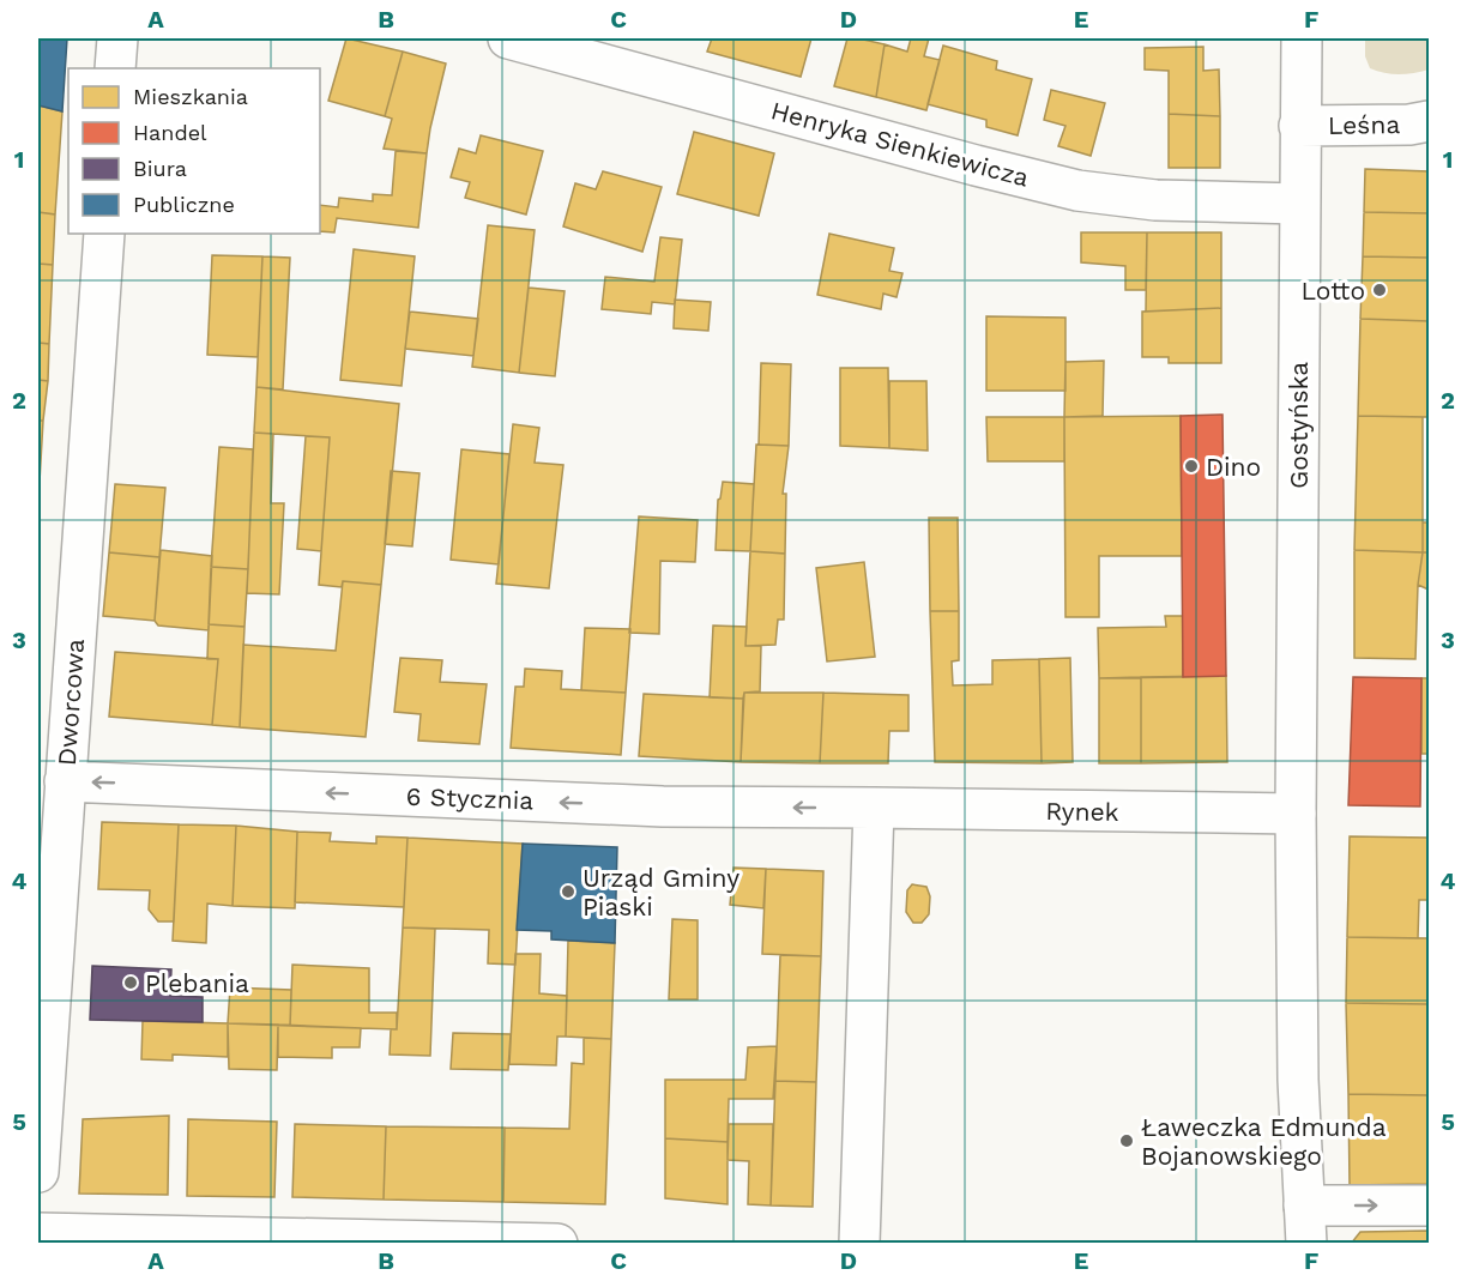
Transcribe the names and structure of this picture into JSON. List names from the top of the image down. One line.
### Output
{"streets":{"street":["Leśna","Henryka Sienkiewicza","Gostyńska","Dworcowa","6 Stycznia","Rynek"]},"crossings":[["Leśna","Gostyńska"],["Henryka Sienkiewicza","Gostyńska"],["Gostyńska","Rynek"],["Dworcowa","6 Stycznia"],["6 Stycznia","Rynek"]],"one_way":["6 Stycznia"],"places":["Lotto","Dino","Urząd Gminy Piaski","Plebania","Ławeczka Edmunda Bojanowskiego"],"legend":["Mieszkania","Handel","Biura","Publiczne"],"grid":{"columns":["A","B","C","D","E","F"],"rows":["1","2","3","4","5"]}}
